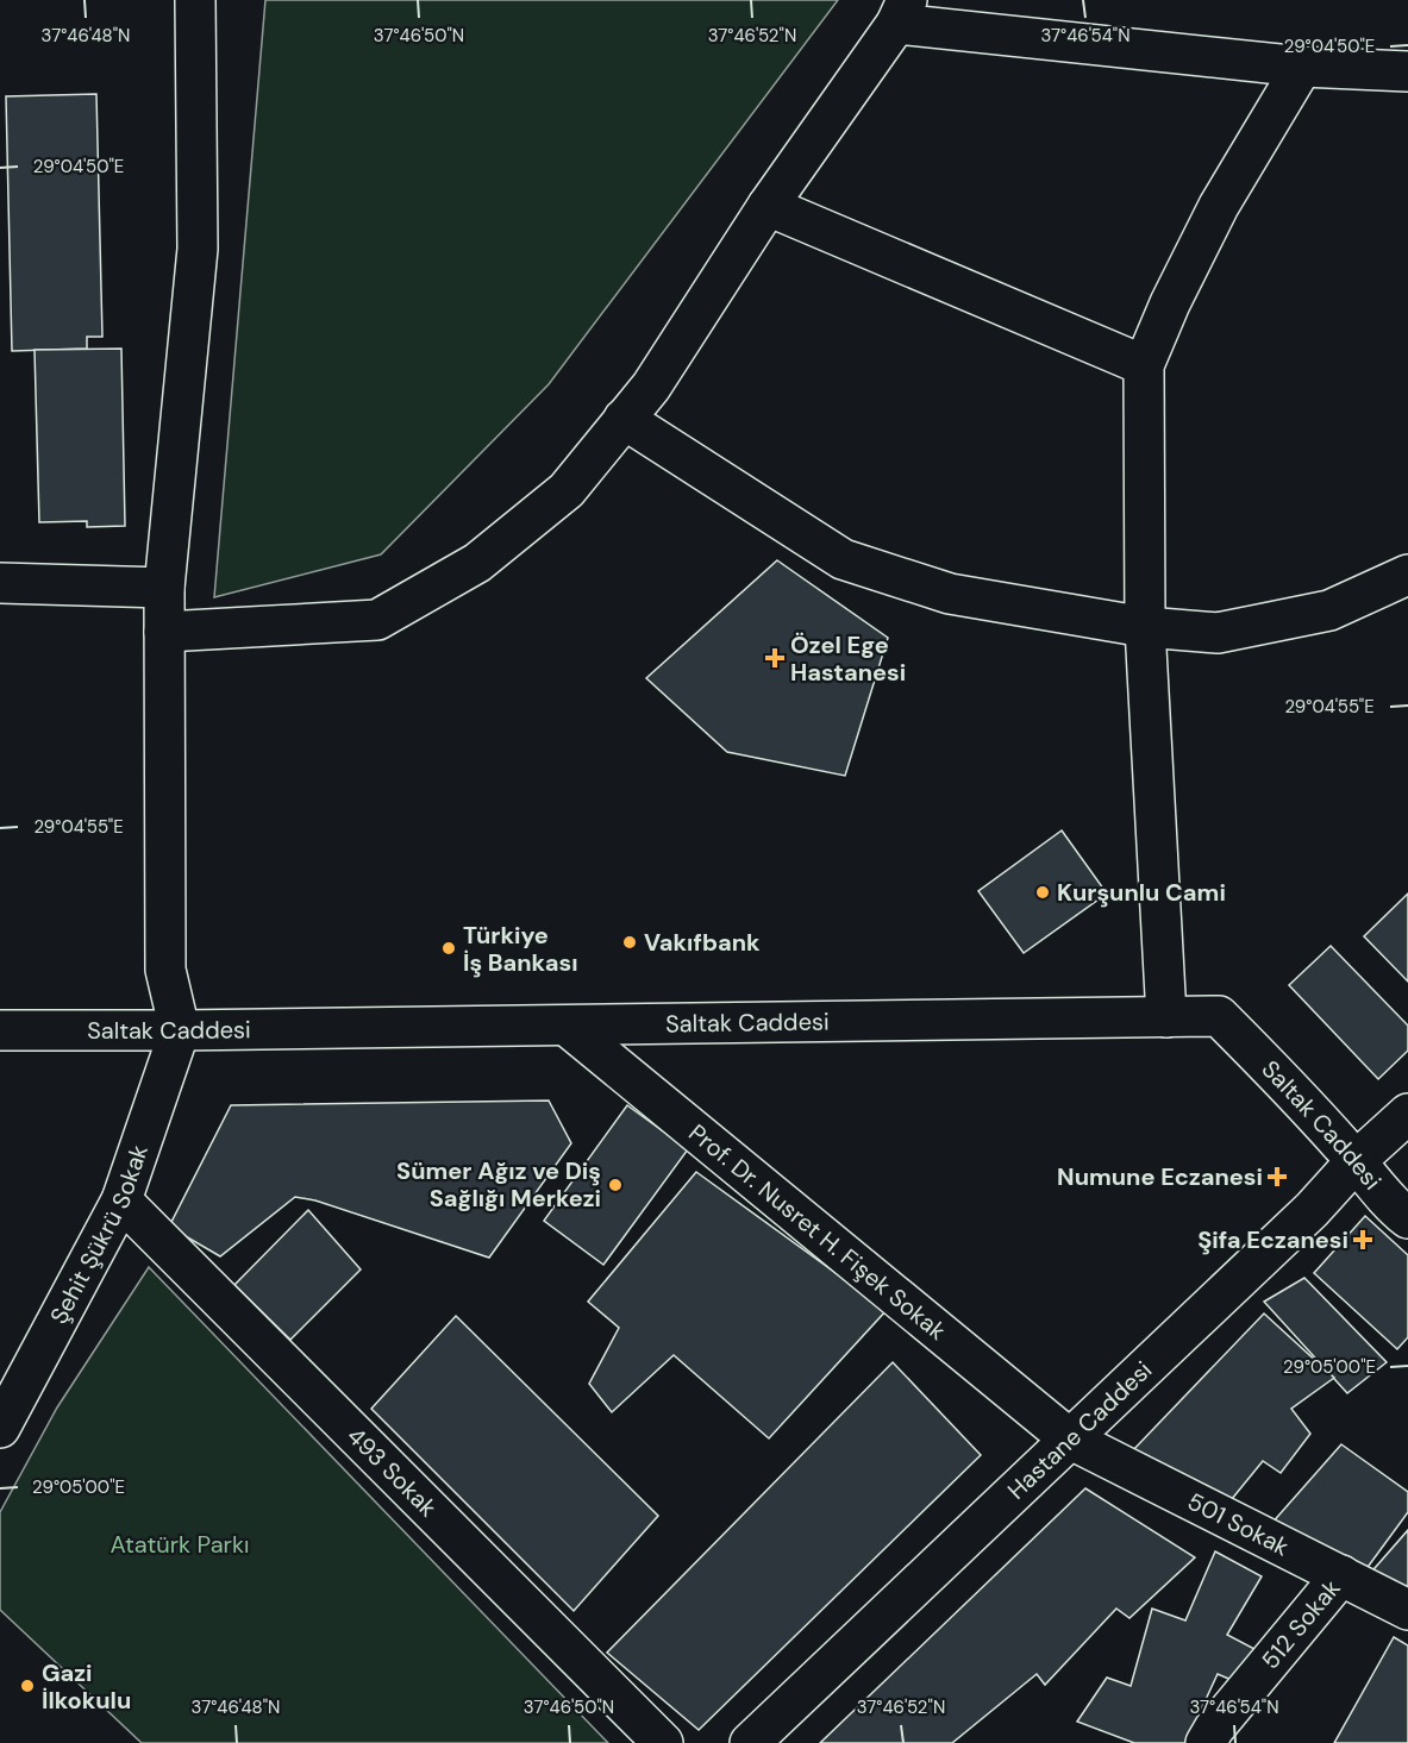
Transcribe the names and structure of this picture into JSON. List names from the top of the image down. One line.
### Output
{"streets":{"street":["Saltak Caddesi","Prof. Dr. Nusret H. Fişek Sokak","Şehit Şükrü Sokak","Hastane Caddesi","493 Sokak","501 Sokak","512 Sokak"]},"crossings":[["Saltak Caddesi","Prof. Dr. Nusret H. Fişek Sokak"],["Saltak Caddesi","Şehit Şükrü Sokak"],["Saltak Caddesi","Hastane Caddesi"],["Prof. Dr. Nusret H. Fişek Sokak","Hastane Caddesi"],["Prof. Dr. Nusret H. Fişek Sokak","501 Sokak"],["Şehit Şükrü Sokak","493 Sokak"],["Hastane Caddesi","501 Sokak"],["501 Sokak","512 Sokak"]],"parks":["Atatürk Parkı"],"places":{"health":["Özel Ege Hastanesi","Numune Eczanesi","Şifa Eczanesi"],"other":["Kurşunlu Cami","Vakıfbank","Türkiye İş Bankası","Sümer Ağız ve Diş Sağlığı Merkezi","Gazi İlkokulu"]},"coordinates":["37°46'48\"N","37°46'50\"N","37°46'52\"N","37°46'54\"N","29°04'50\"E","29°04'55\"E","29°05'00\"E"]}
